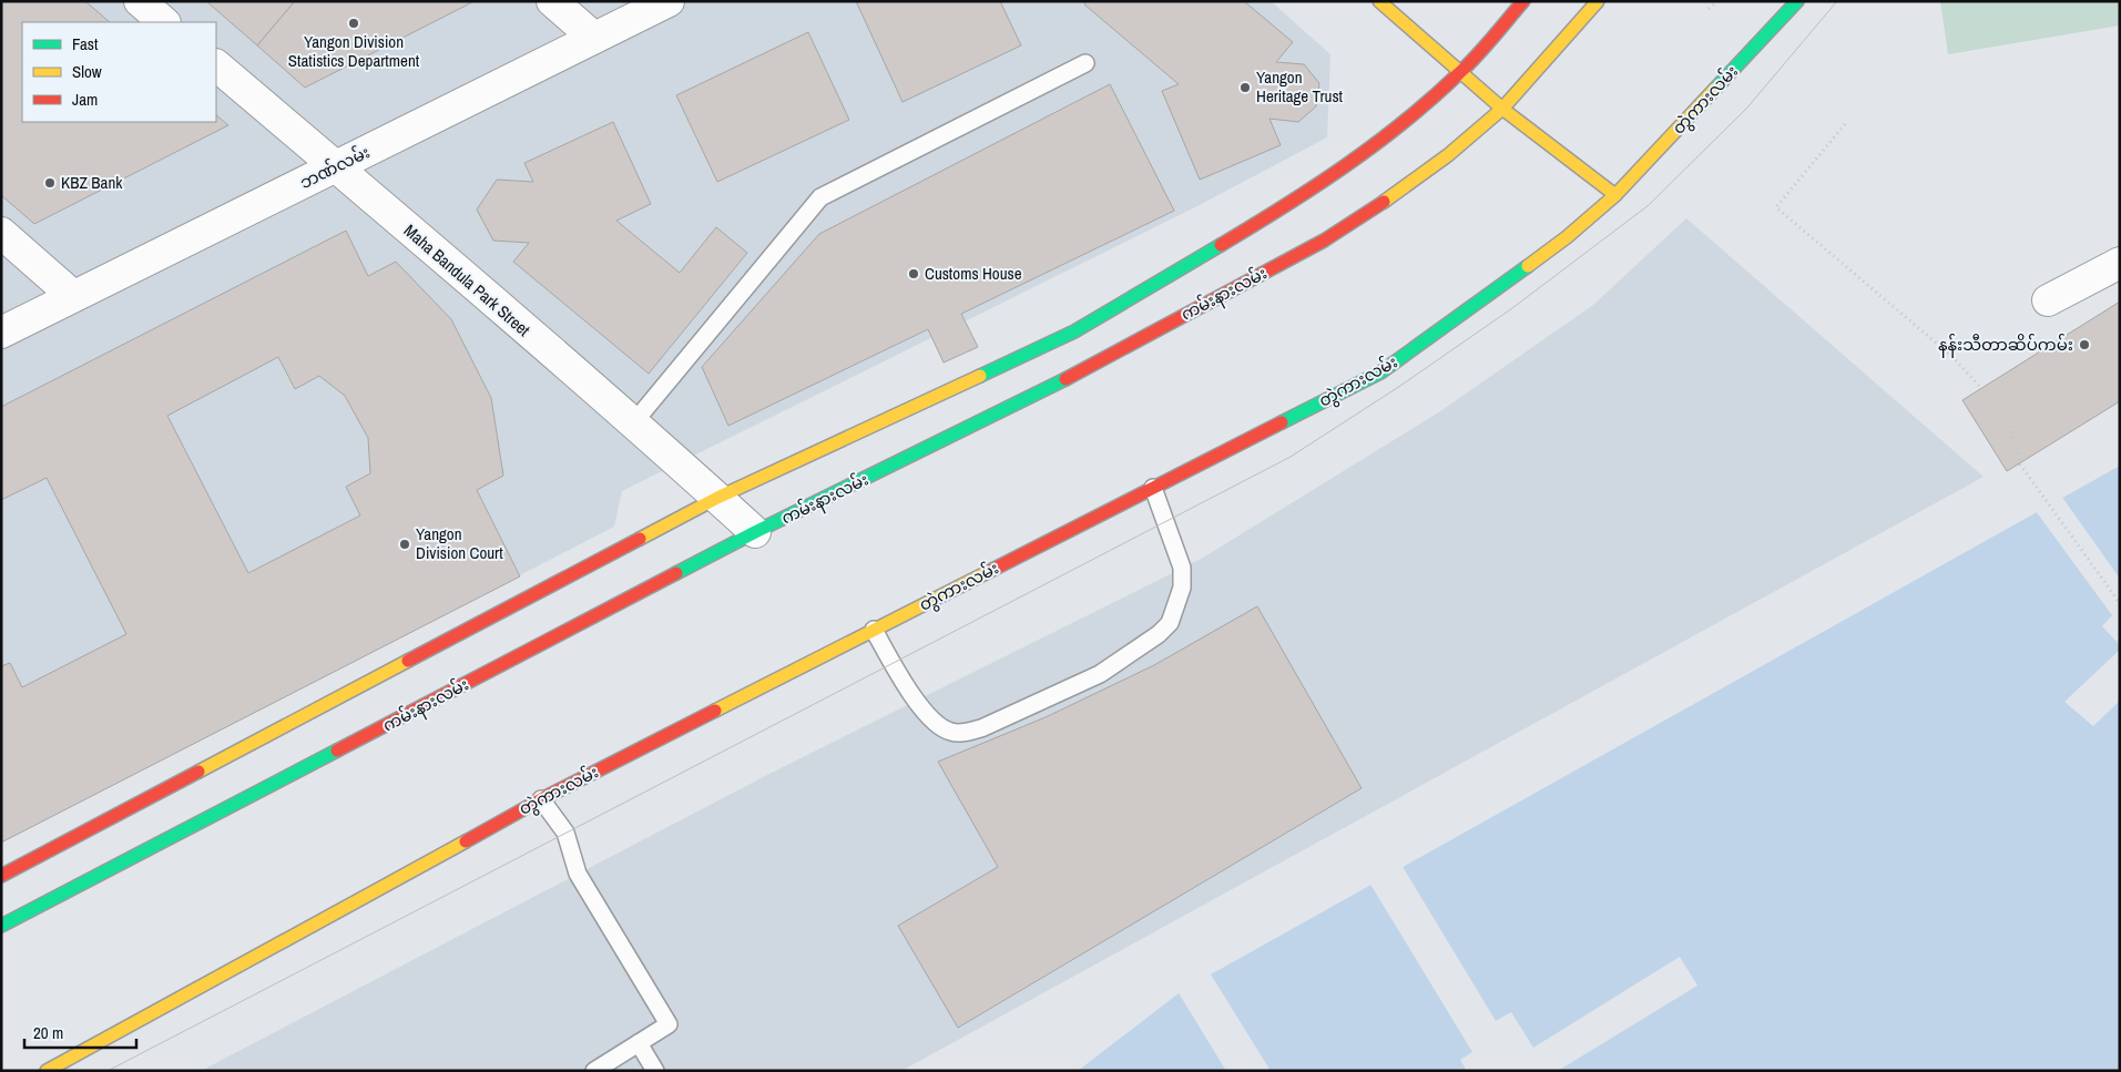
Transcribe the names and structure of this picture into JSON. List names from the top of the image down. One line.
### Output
{"streets":{"main road":["တွဲကားလမ်း","ကမ်းနားလမ်း"],"street":["ဘဏ်လမ်း","Maha Bandula Park Street"]},"crossings":[["ဘဏ်လမ်း","Maha Bandula Park Street"],["Maha Bandula Park Street","ကမ်းနားလမ်း"]],"places":["Yangon Division Statistics Department","Yangon Heritage Trust","KBZ Bank","Customs House","နန်းသီတာဆိပ်ကမ်း","Yangon Division Court"],"legend":["Fast","Slow","Jam"],"scale_bar":"20 m"}
